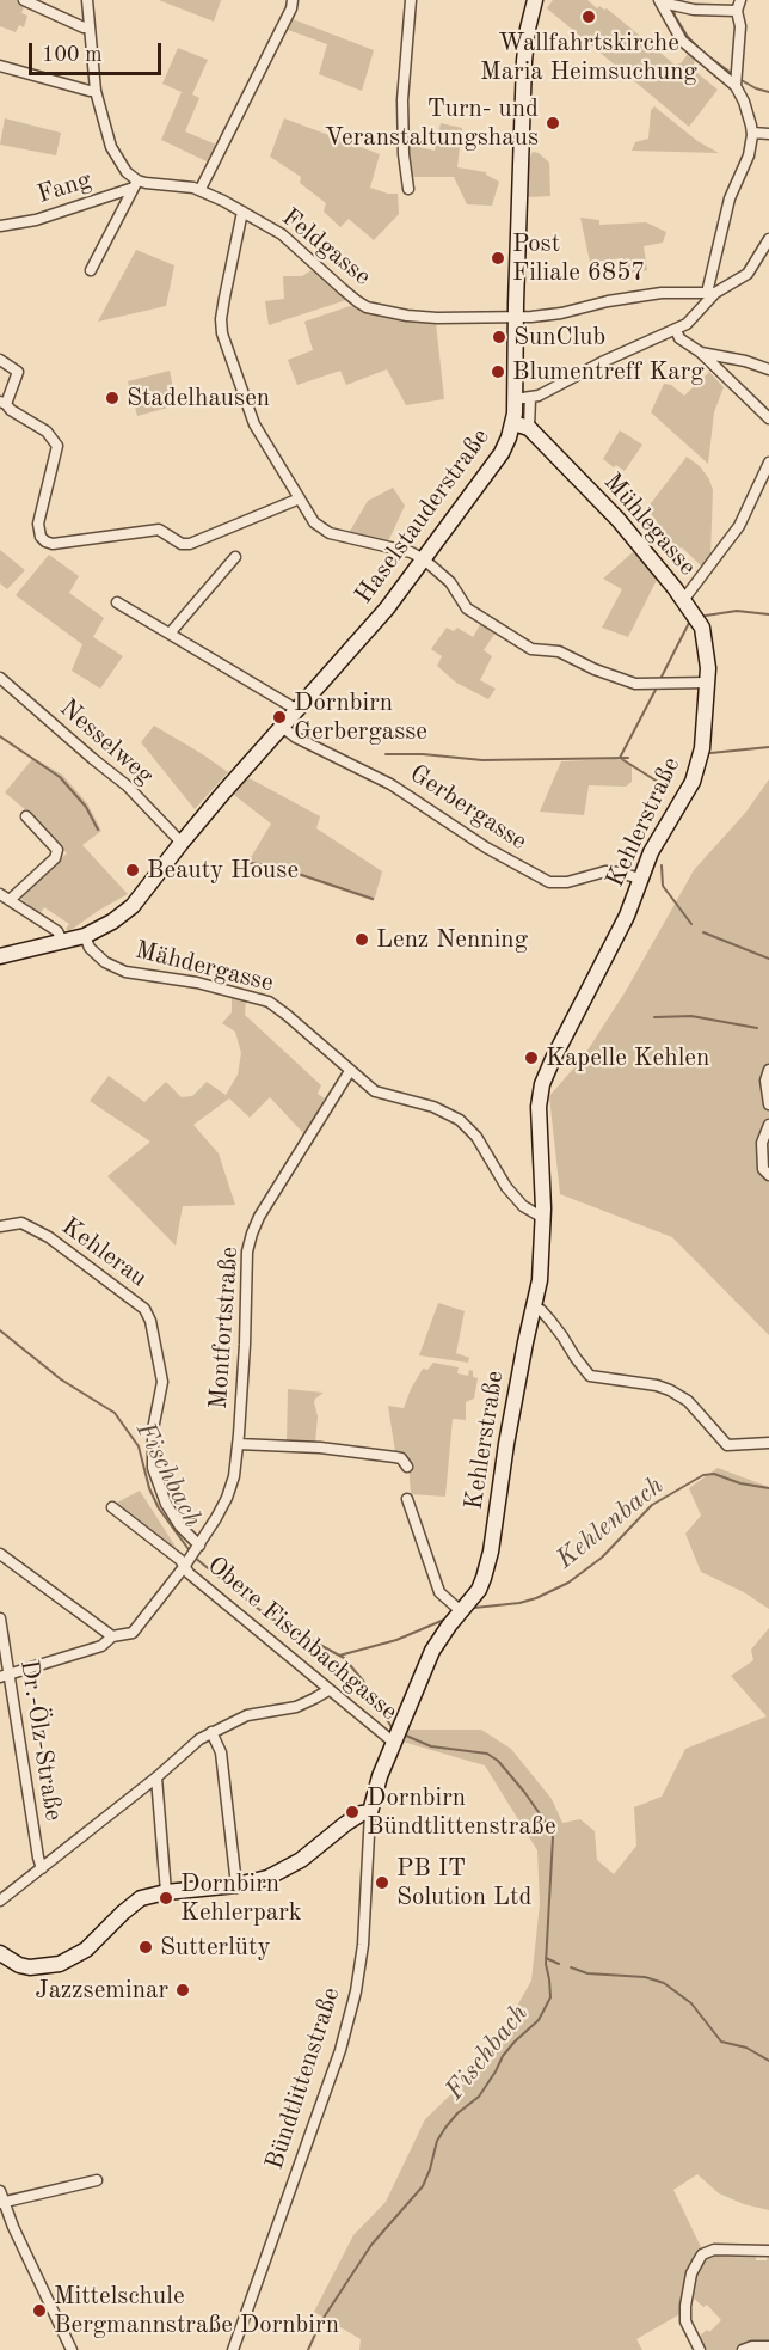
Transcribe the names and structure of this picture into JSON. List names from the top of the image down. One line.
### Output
{"streets":{"street":["Fang","Feldgasse","Haselstauderstraße","Mühlegasse","Nesselweg","Gerbergasse","Kehlerstraße","Mähdergasse","Kehlerau","Montfortstraße","Obere Fischbachgasse","Dr.-Ölz-Straße","Bündtlittenstraße"]},"crossings":[["Fang","Feldgasse"],["Feldgasse","Haselstauderstraße"],["Haselstauderstraße","Mühlegasse"],["Haselstauderstraße","Nesselweg"],["Haselstauderstraße","Gerbergasse"],["Haselstauderstraße","Mähdergasse"],["Mühlegasse","Kehlerstraße"],["Gerbergasse","Kehlerstraße"],["Kehlerstraße","Mähdergasse"],["Kehlerstraße","Obere Fischbachgasse"],["Kehlerstraße","Bündtlittenstraße"],["Mähdergasse","Montfortstraße"],["Kehlerau","Montfortstraße"],["Montfortstraße","Obere Fischbachgasse"],["Obere Fischbachgasse","Dr.-Ölz-Straße"]],"water":["Fischbach","Kehlenbach"],"places":["Wallfahrtskirche Maria Heimsuchung","Turn- und Veranstaltungshaus","Post Filiale 6857","SunClub","Blumentreff Karg","Stadelhausen","Dornbirn Gerbergasse","Beauty House","Lenz Nenning","Kapelle Kehlen","Dornbirn Bündtlittenstraße","PB IT Solution Ltd","Dornbirn Kehlerpark","Sutterlüty","Jazzseminar","Mittelschule Bergmannstraße Dornbirn"],"scale_bar":"100 m"}
